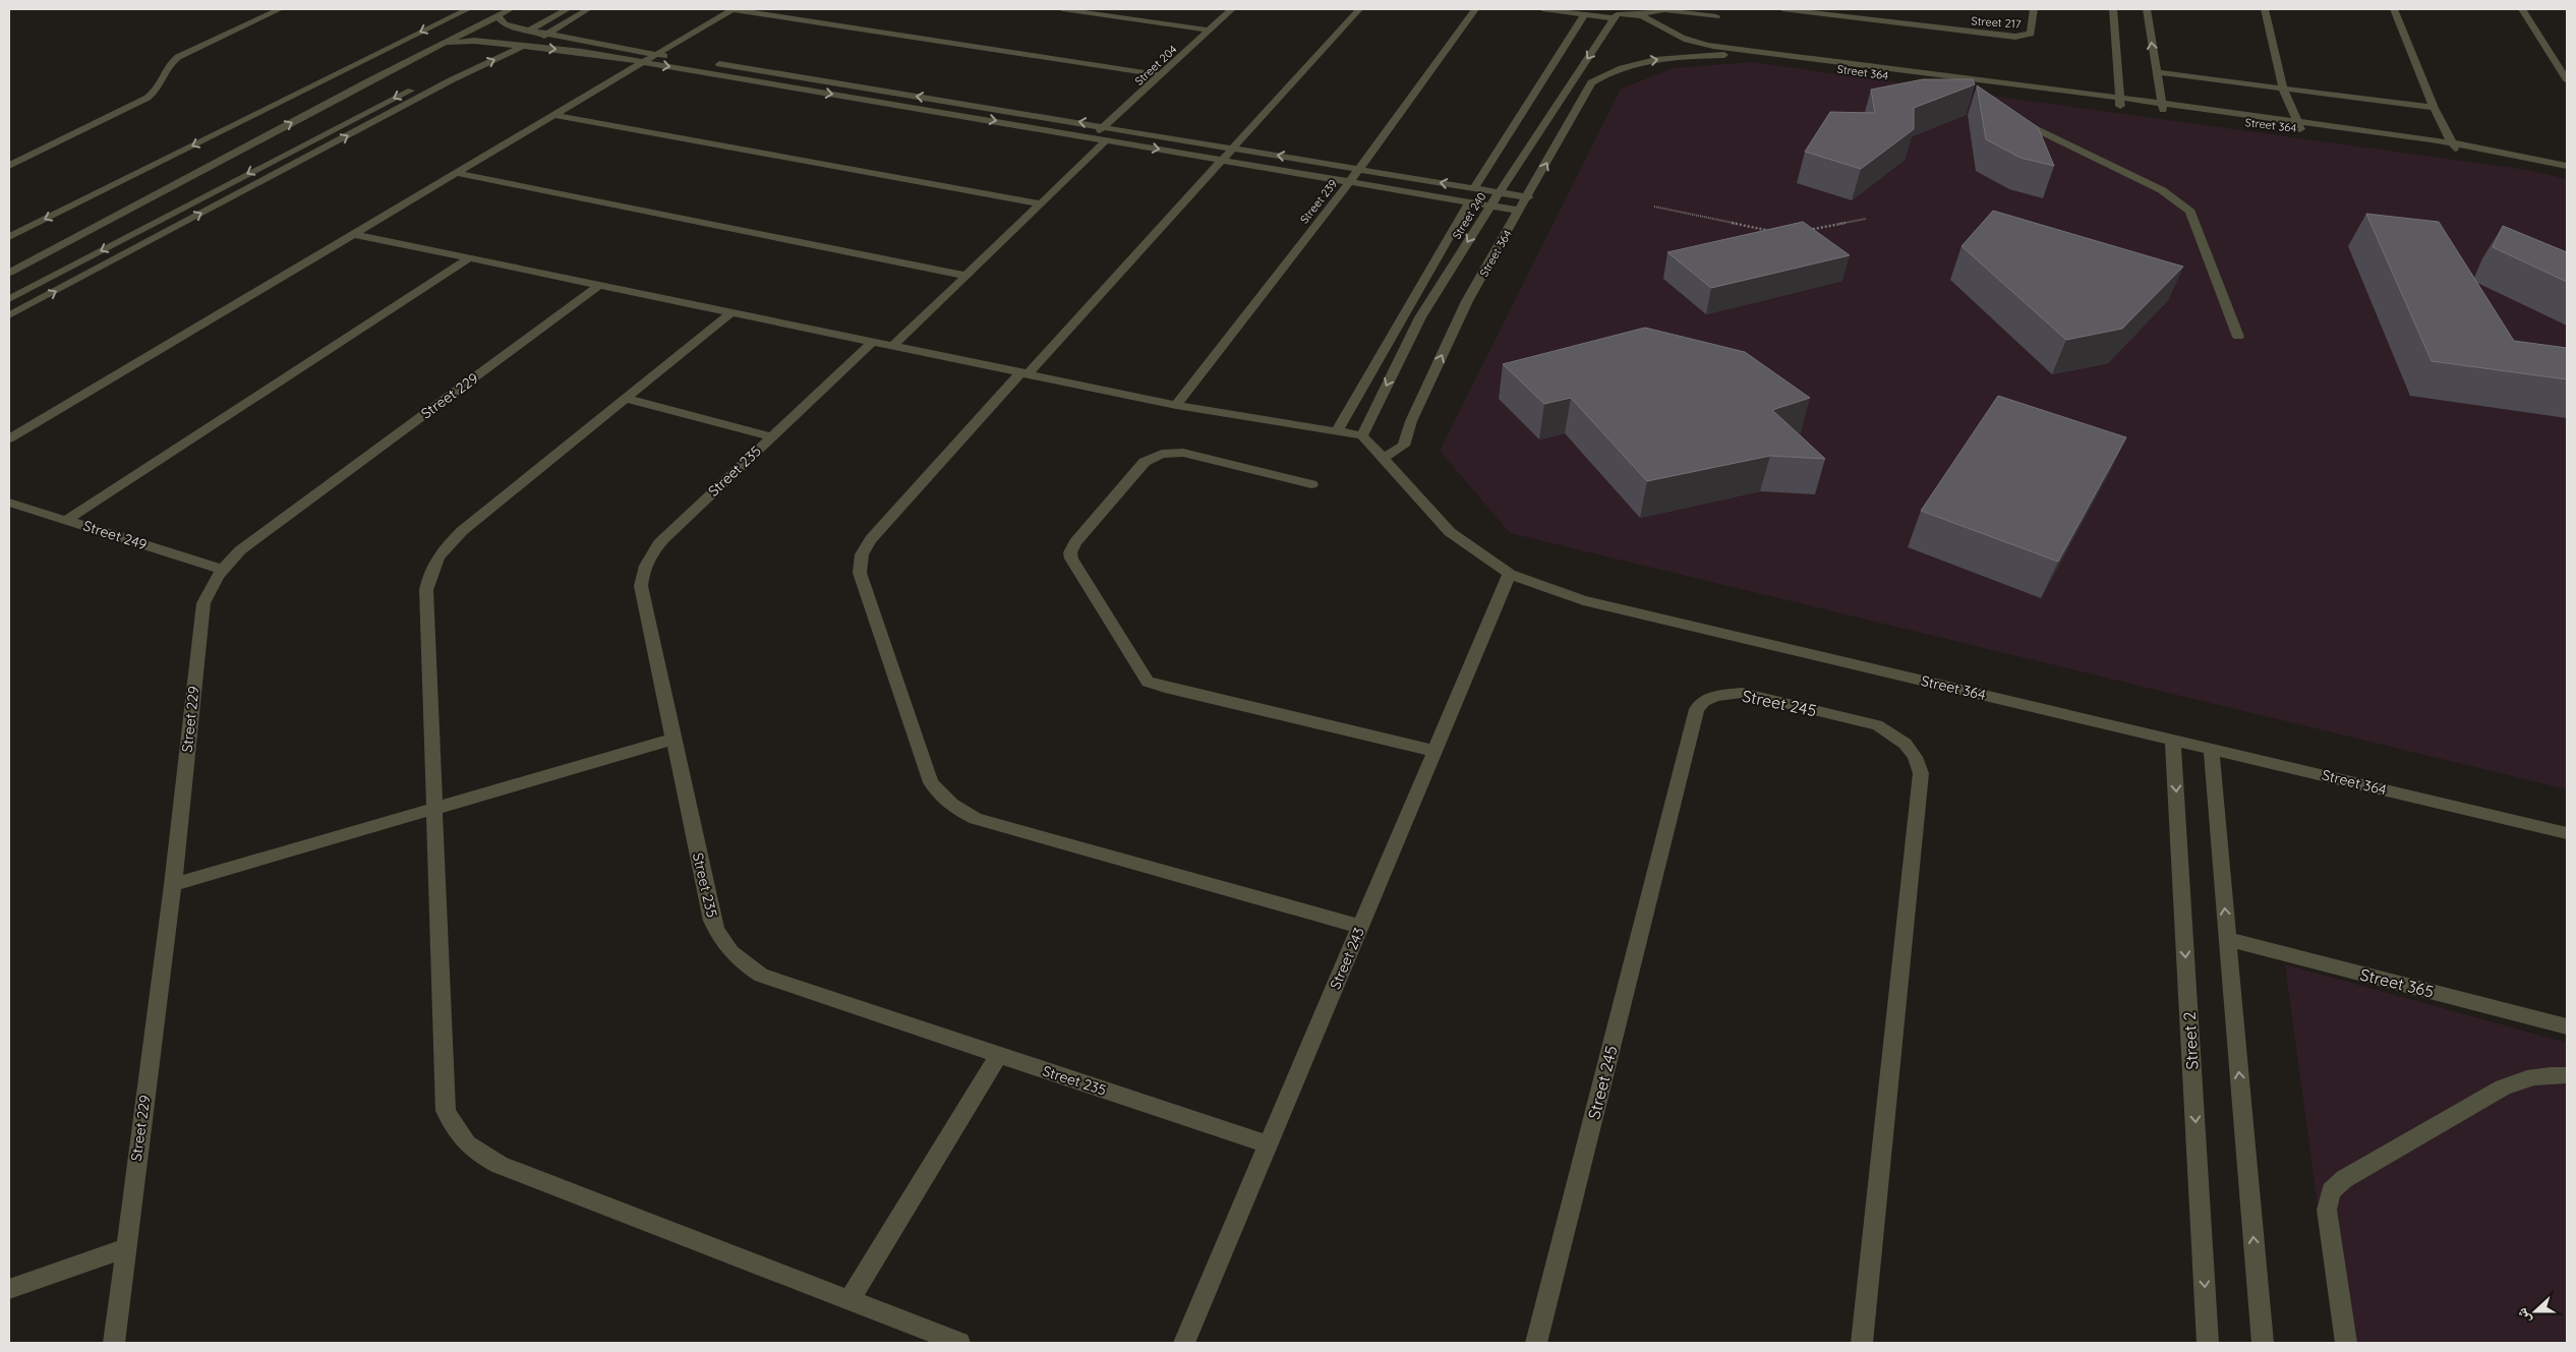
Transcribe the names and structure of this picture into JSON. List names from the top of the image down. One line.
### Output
{"streets":{"street":["Street 217","Street 204","Street 364","Street 239","Street 240","Street 229","Street 235","Street 249","Street 245","Street 243","Street 365","Street 2"]},"crossings":[["Street 364","Street 240"],["Street 364","Street 243"],["Street 364","Street 2"],["Street 229","Street 249"],["Street 235","Street 243"]],"north":"left"}
